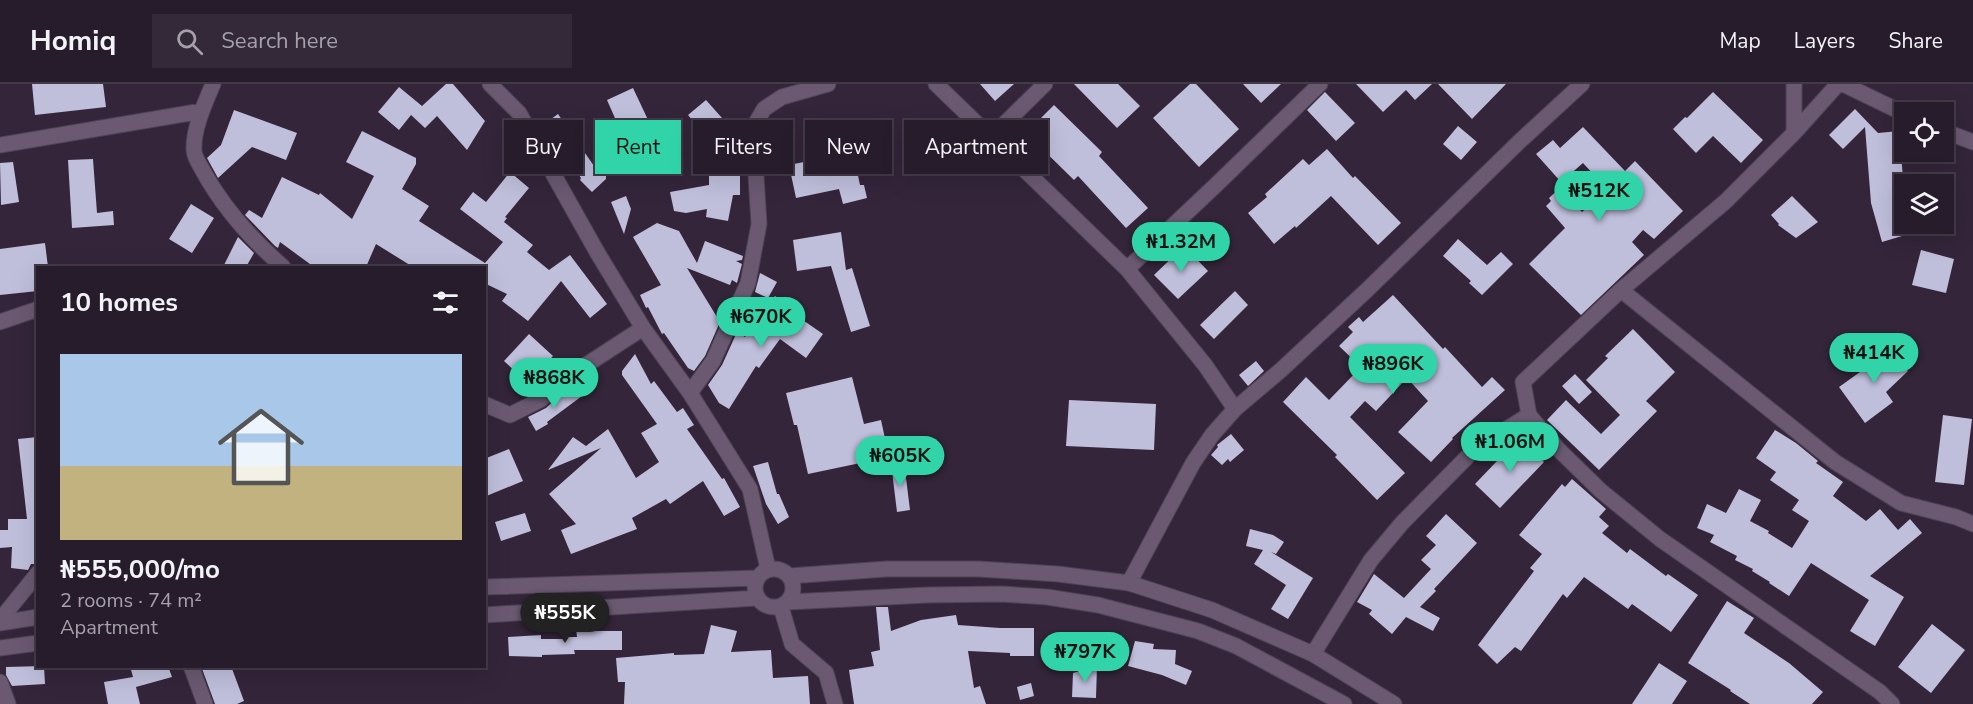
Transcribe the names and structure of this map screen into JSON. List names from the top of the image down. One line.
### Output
{"page":{"header":"Homiq","search":"Search here","nav":["Map","Layers","Share"],"chip":["Buy","Rent","Filters","New","Apartment"],"price":["₦512K","₦1.32M","₦670K","₦414K","₦896K","₦868K","₦1.06M","₦605K","₦555K","₦797K"],"heading":"10 homes","list":[{"name":"₦555,000/mo","note":"2 rooms · 74 m² · Apartment"}]}}
